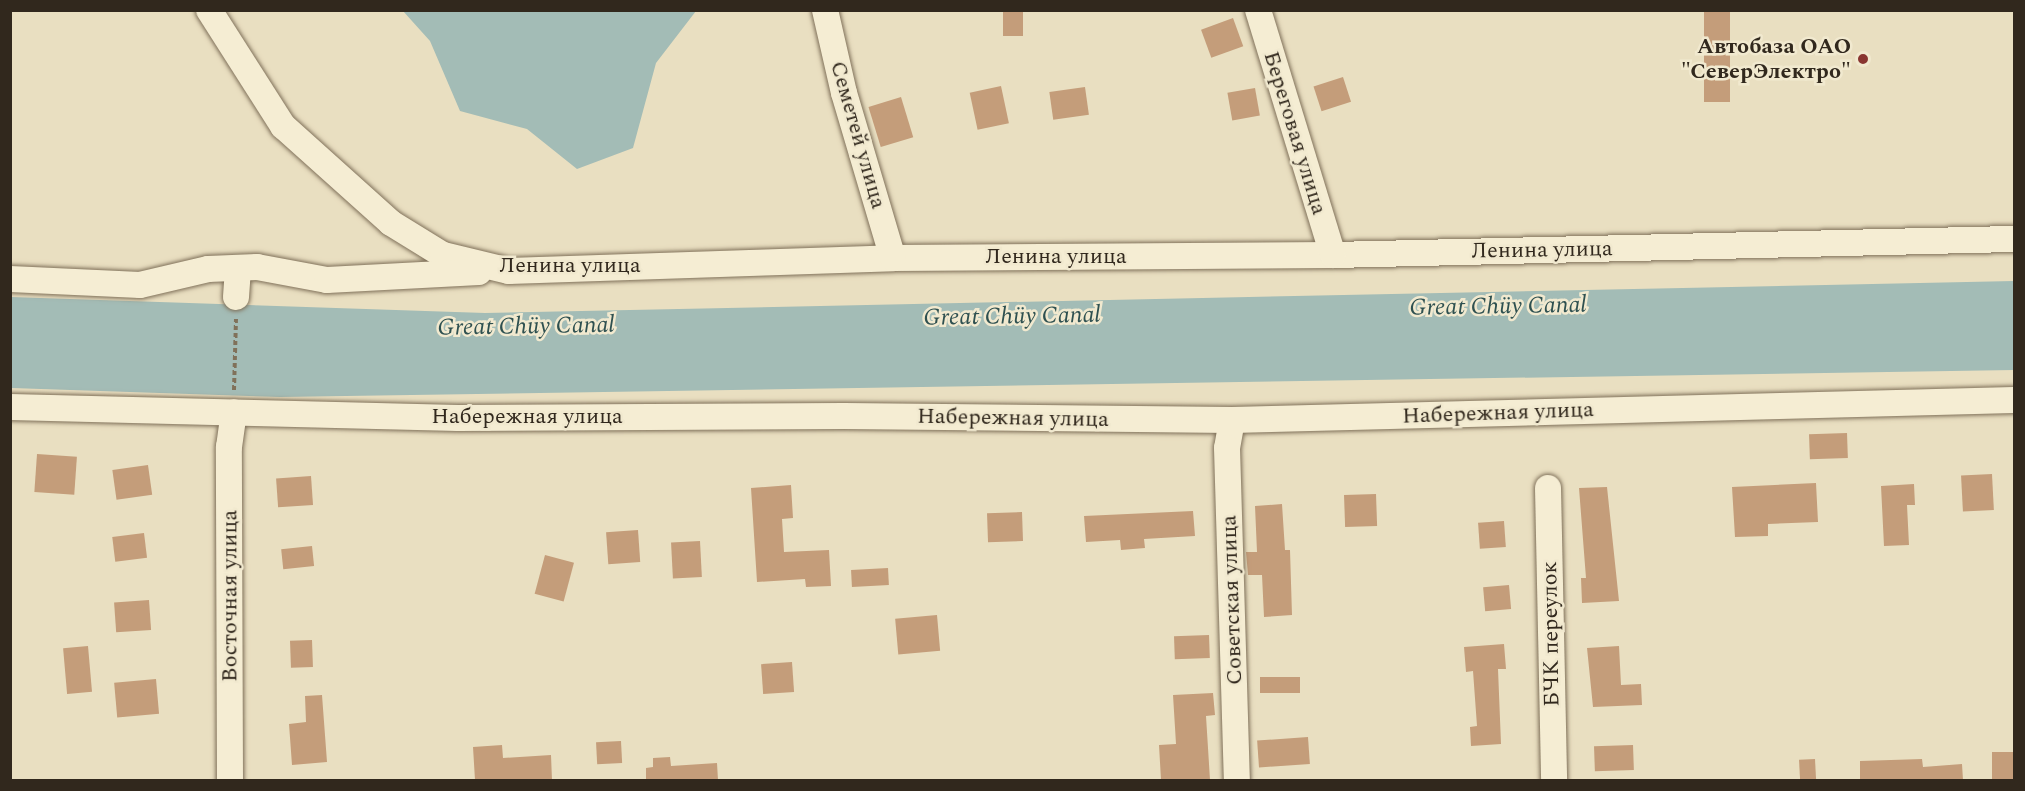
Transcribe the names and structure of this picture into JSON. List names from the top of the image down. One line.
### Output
{"streets":{"street":["Береговая улица","Семетей улица","Ленина улица","Набережная улица","Восточная улица","Советская улица","БЧК переулок"]},"crossings":[["Береговая улица","Ленина улица"],["Семетей улица","Ленина улица"],["Набережная улица","Восточная улица"],["Набережная улица","Советская улица"]],"water":["Great Chüy Canal"],"places":["Автобаза ОАО \"СеверЭлектро\""]}
